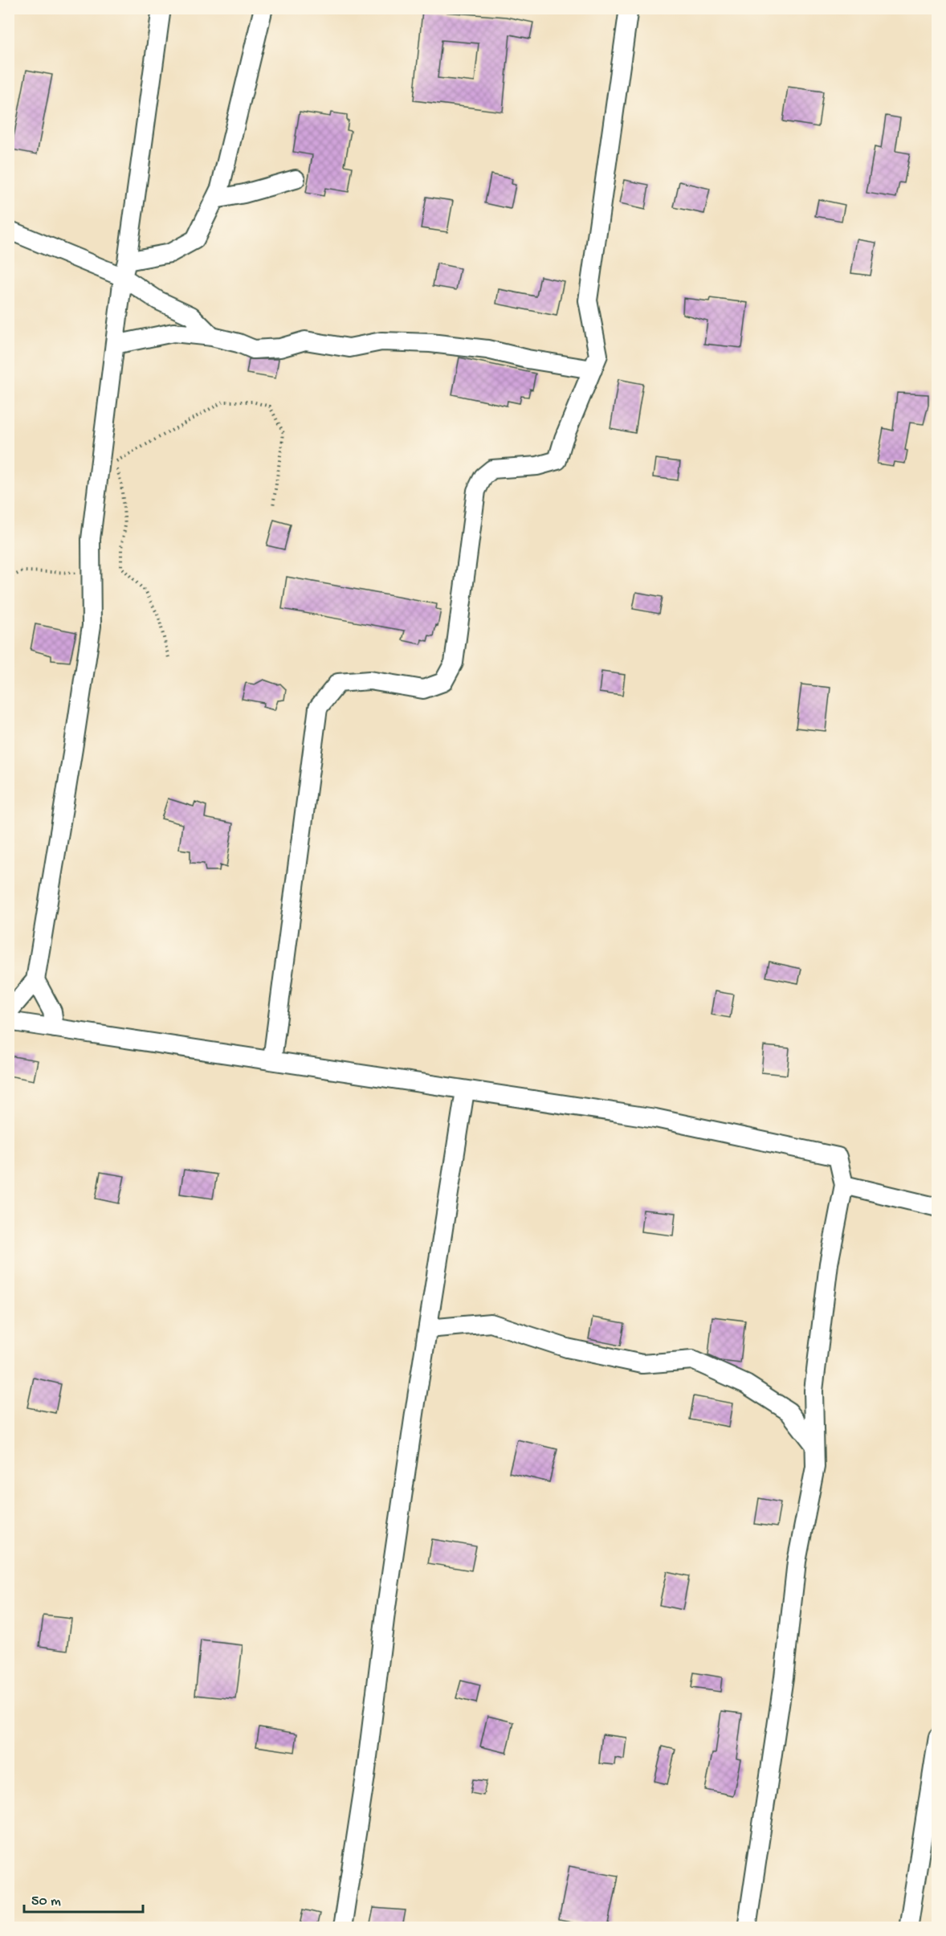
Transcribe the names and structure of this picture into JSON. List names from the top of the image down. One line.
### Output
{"scale_bar":"50 m"}
